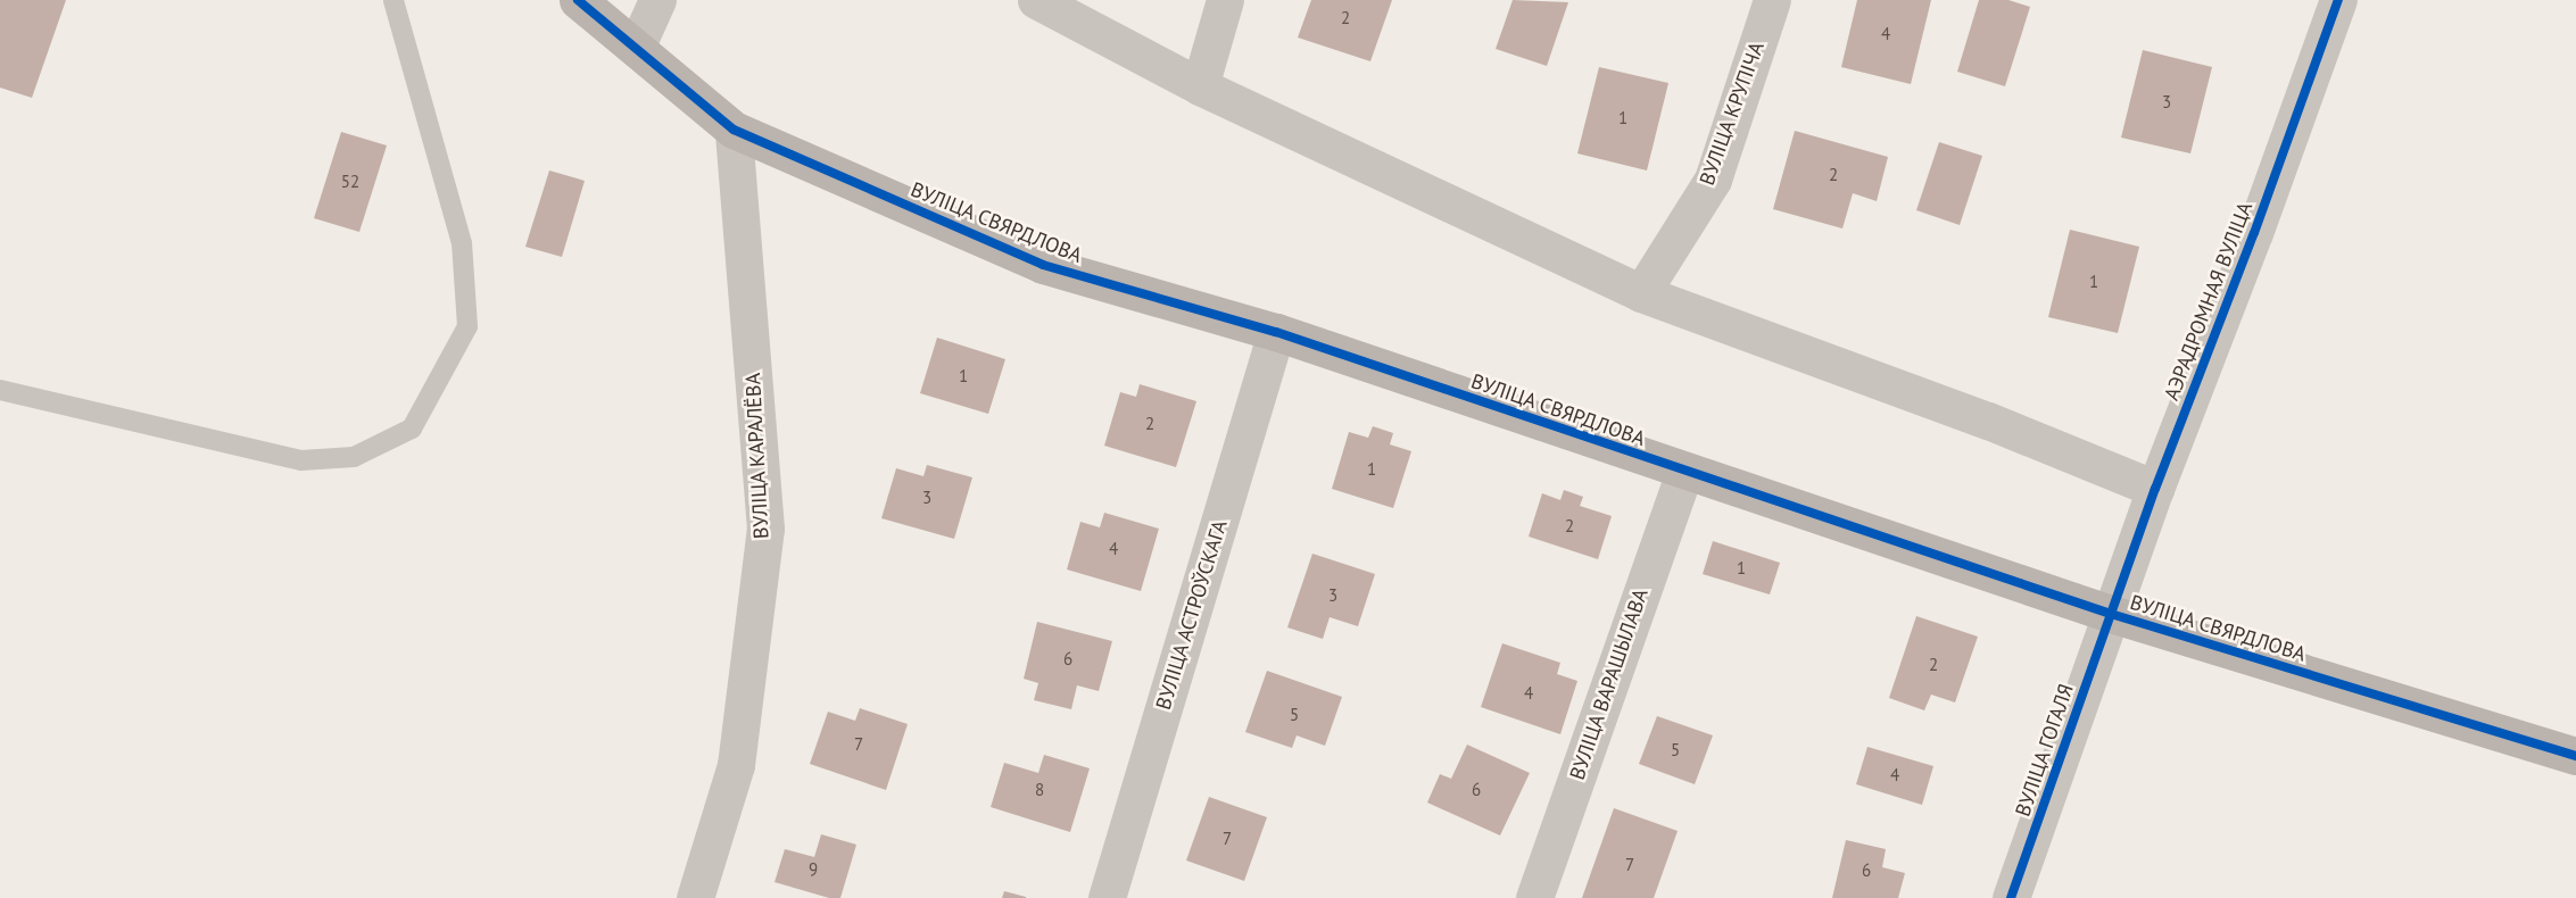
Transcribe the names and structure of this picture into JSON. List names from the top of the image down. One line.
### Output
{"streets":{"street":["ВУЛІЦА КРУПІЧА","ВУЛІЦА СВЯРДЛОВА","АЭРАДРОМНАЯ ВУЛІЦА","ВУЛІЦА КАРАЛЁВА","ВУЛІЦА АСТРОЎСКАГА","ВУЛІЦА ВАРАШЫЛАВА","ВУЛІЦА ГОГАЛЯ"]},"crossings":[["ВУЛІЦА СВЯРДЛОВА","АЭРАДРОМНАЯ ВУЛІЦА"],["ВУЛІЦА СВЯРДЛОВА","ВУЛІЦА КАРАЛЁВА"],["ВУЛІЦА СВЯРДЛОВА","ВУЛІЦА АСТРОЎСКАГА"],["ВУЛІЦА СВЯРДЛОВА","ВУЛІЦА ВАРАШЫЛАВА"],["ВУЛІЦА СВЯРДЛОВА","ВУЛІЦА ГОГАЛЯ"],["АЭРАДРОМНАЯ ВУЛІЦА","ВУЛІЦА ГОГАЛЯ"]],"house_numbers":["2","4","3","1","2","52","1","1","2","1","3","2","4","1","3","6","2","4","5","7","5","4","8","6","7","7","9","6"]}
